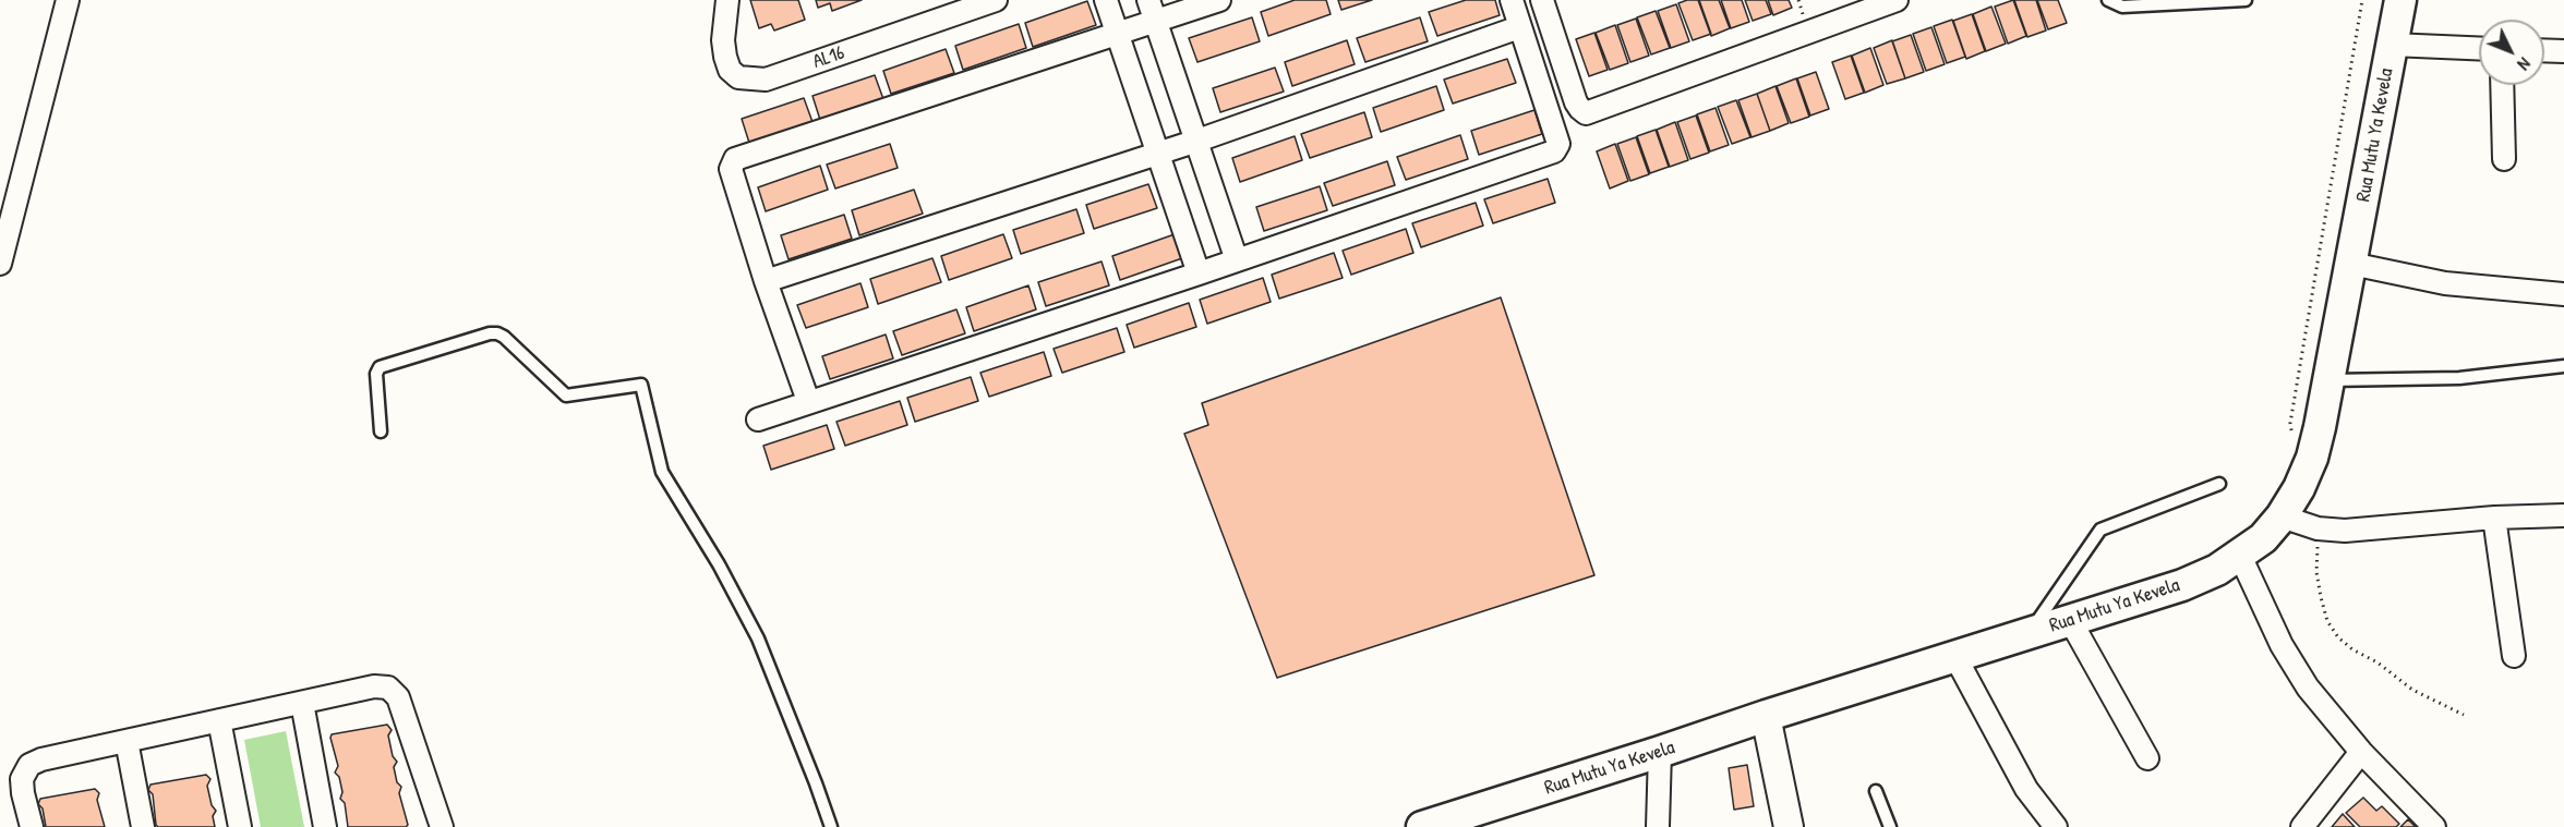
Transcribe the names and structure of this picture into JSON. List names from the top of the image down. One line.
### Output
{"streets":{"main road":["Rua Mutu Ya Kevela"],"street":["AL16"]},"north":"bottom right"}
